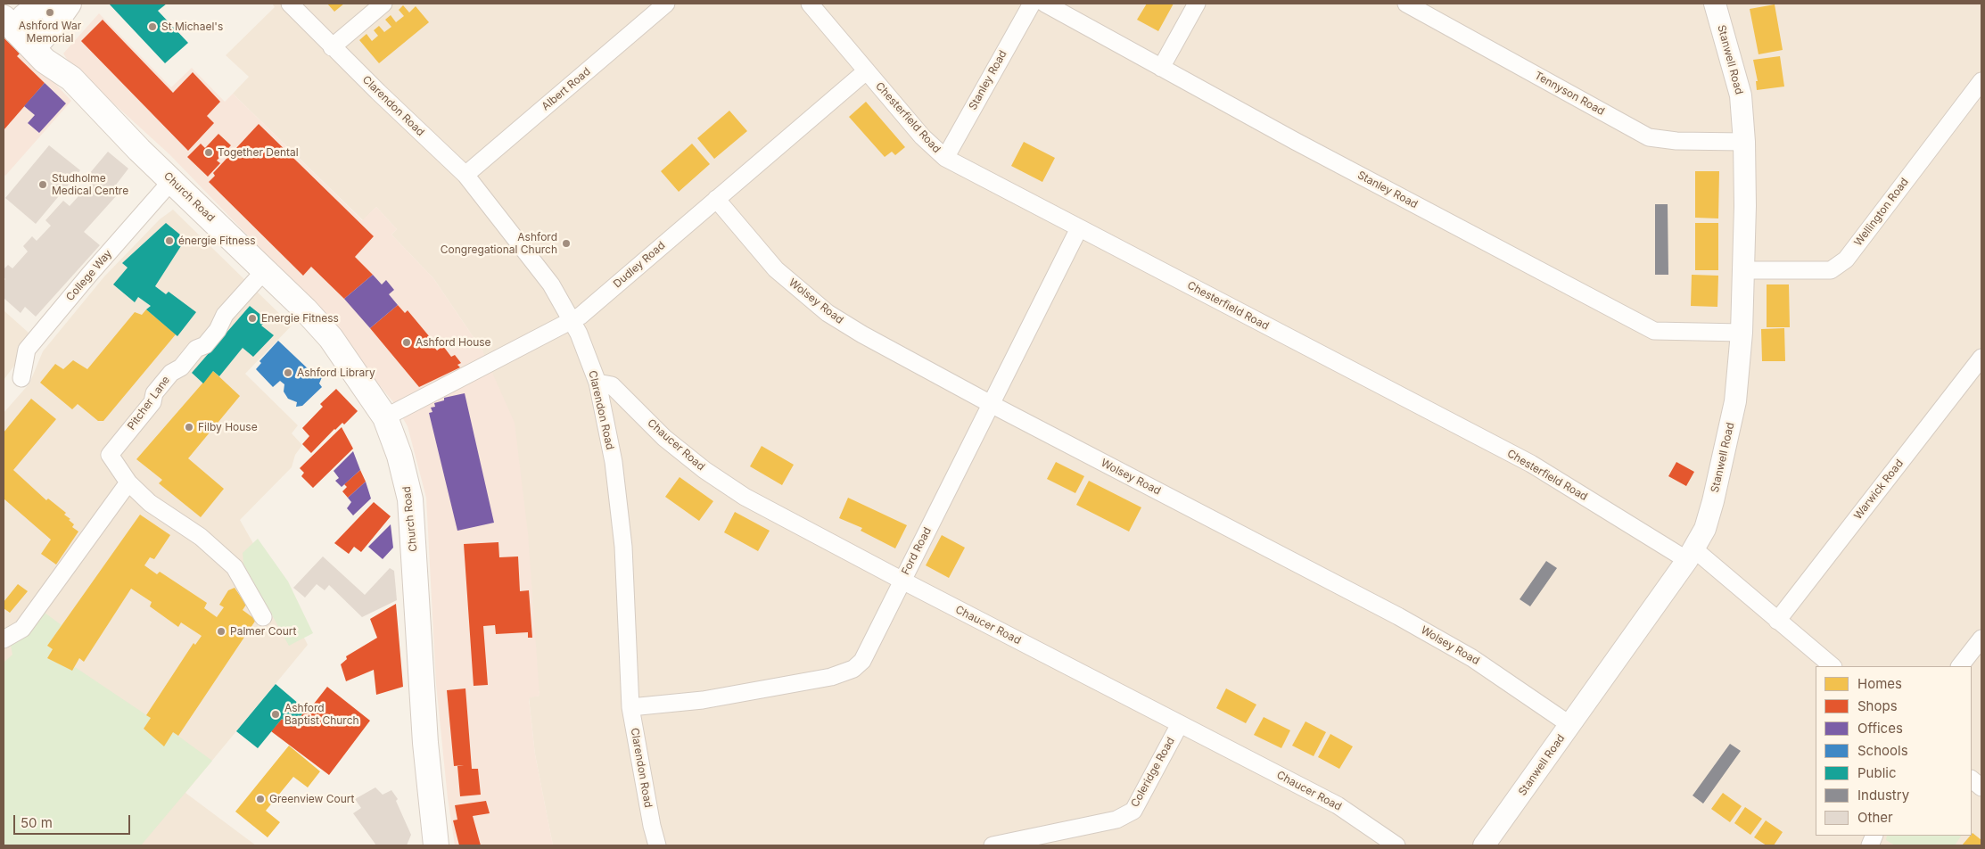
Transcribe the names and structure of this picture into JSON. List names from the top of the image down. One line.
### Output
{"streets":{"main road":["Church Road"],"street":["Stanwell Road","Stanley Road","Albert Road","Tennyson Road","Clarendon Road","Chesterfield Road","Wellington Road","Dudley Road","College Way","Wolsey Road","Pitcher Lane","Chaucer Road","Warwick Road","Ford Road","Coleridge Road"]},"crossings":[["Stanwell Road","Stanley Road"],["Stanwell Road","Tennyson Road"],["Stanwell Road","Chesterfield Road"],["Stanwell Road","Wellington Road"],["Stanwell Road","Wolsey Road"],["Stanley Road","Chesterfield Road"],["Albert Road","Clarendon Road"],["Clarendon Road","Dudley Road"],["Clarendon Road","Chaucer Road"],["Clarendon Road","Ford Road"],["Chesterfield Road","Dudley Road"],["Chesterfield Road","Warwick Road"],["Chesterfield Road","Ford Road"],["Church Road","Dudley Road"],["Church Road","College Way"],["Church Road","Pitcher Lane"],["Dudley Road","Wolsey Road"],["Wolsey Road","Ford Road"],["Chaucer Road","Ford Road"],["Chaucer Road","Coleridge Road"]],"places":["Ashford War Memorial","St Michael's","Together Dental","Studholme Medical Centre","énergie Fitness","Ashford Congregational Church","Energie Fitness","Ashford House","Ashford Library","Filby House","Palmer Court","Ashford Baptist Church","Greenview Court"],"legend":["Homes","Shops","Offices","Schools","Public","Industry","Other"],"scale_bar":"50 m"}
